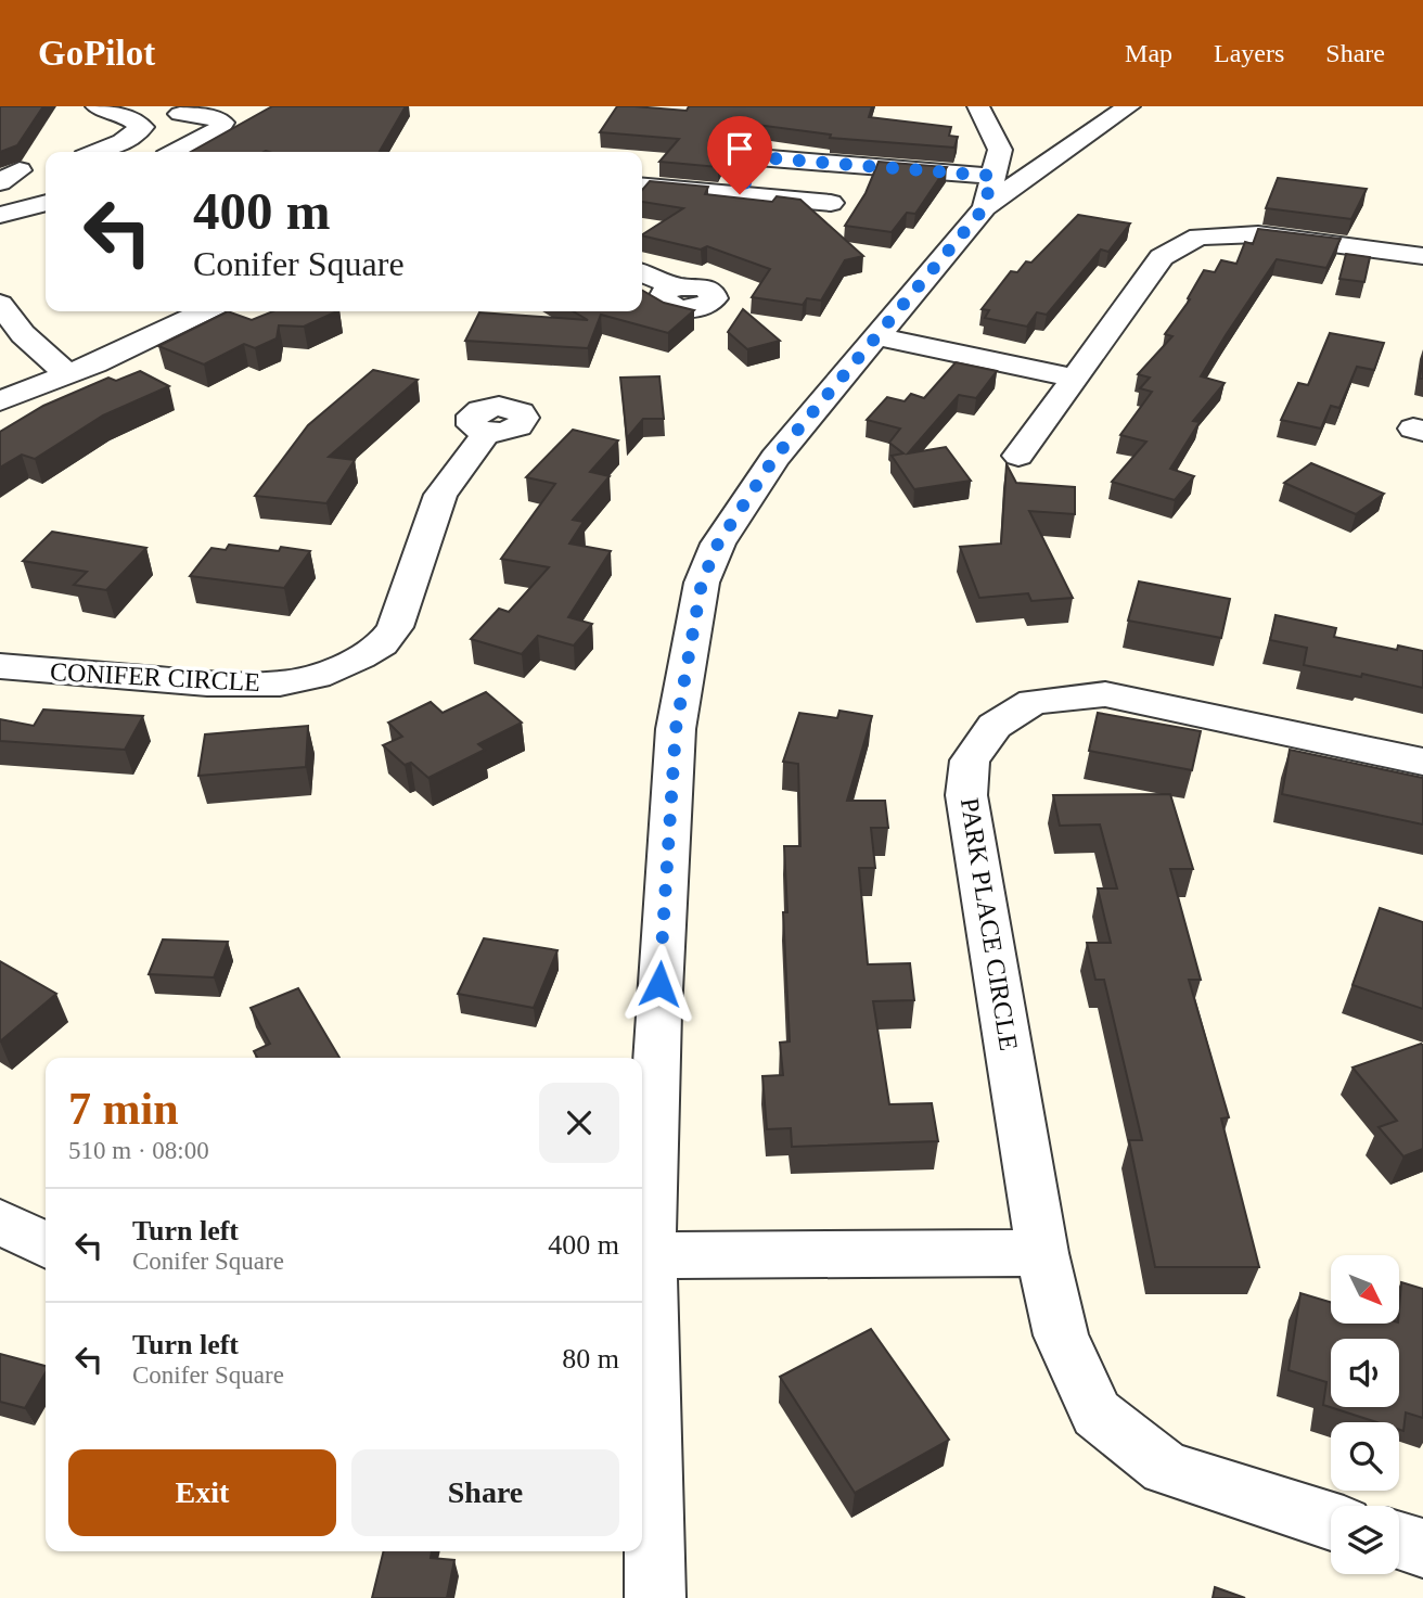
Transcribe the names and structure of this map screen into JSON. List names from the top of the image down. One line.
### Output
{"streets":{"street":["CONIFER CIRCLE","PARK PLACE CIRCLE"]},"north":"bottom right","page":{"header":"GoPilot","nav":["Map","Layers","Share"],"turn":["400 m","Conifer Square"],"heading":["7 min","510 m · 08:00"],"list":[{"name":"Turn left","note":"Conifer Square","value":"400 m"},{"name":"Turn left","note":"Conifer Square","value":"80 m"}],"buttons":["Exit","Share"]}}
